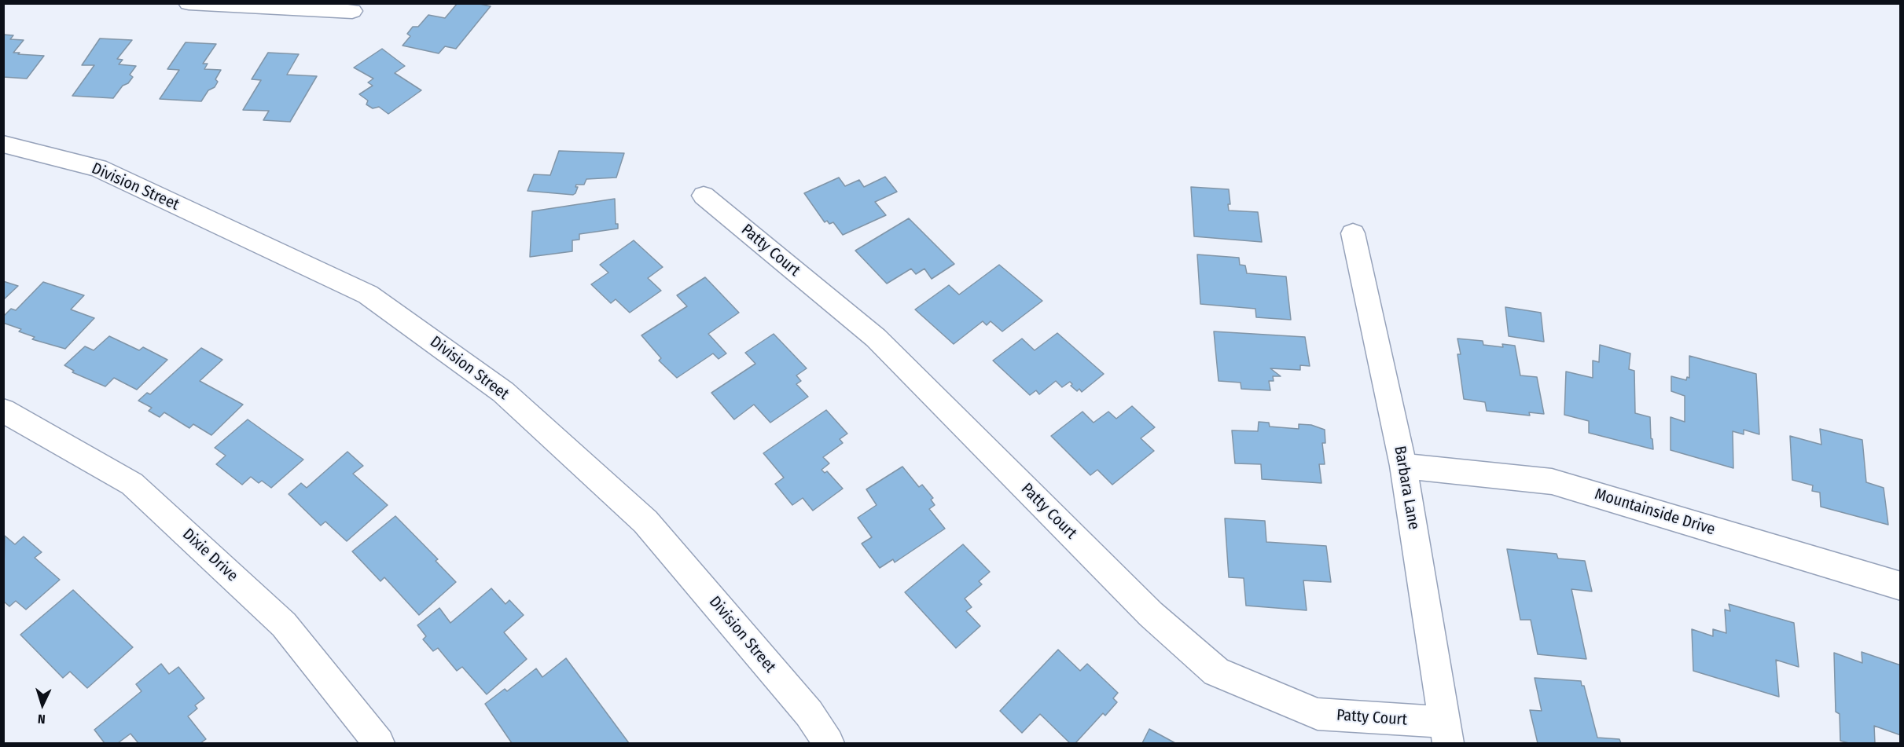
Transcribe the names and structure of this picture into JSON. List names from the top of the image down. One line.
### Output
{"streets":{"street":["Division Street","Patty Court","Barbara Lane","Mountainside Drive","Dixie Drive"]},"crossings":[["Patty Court","Barbara Lane"],["Barbara Lane","Mountainside Drive"]],"north":"bottom"}
